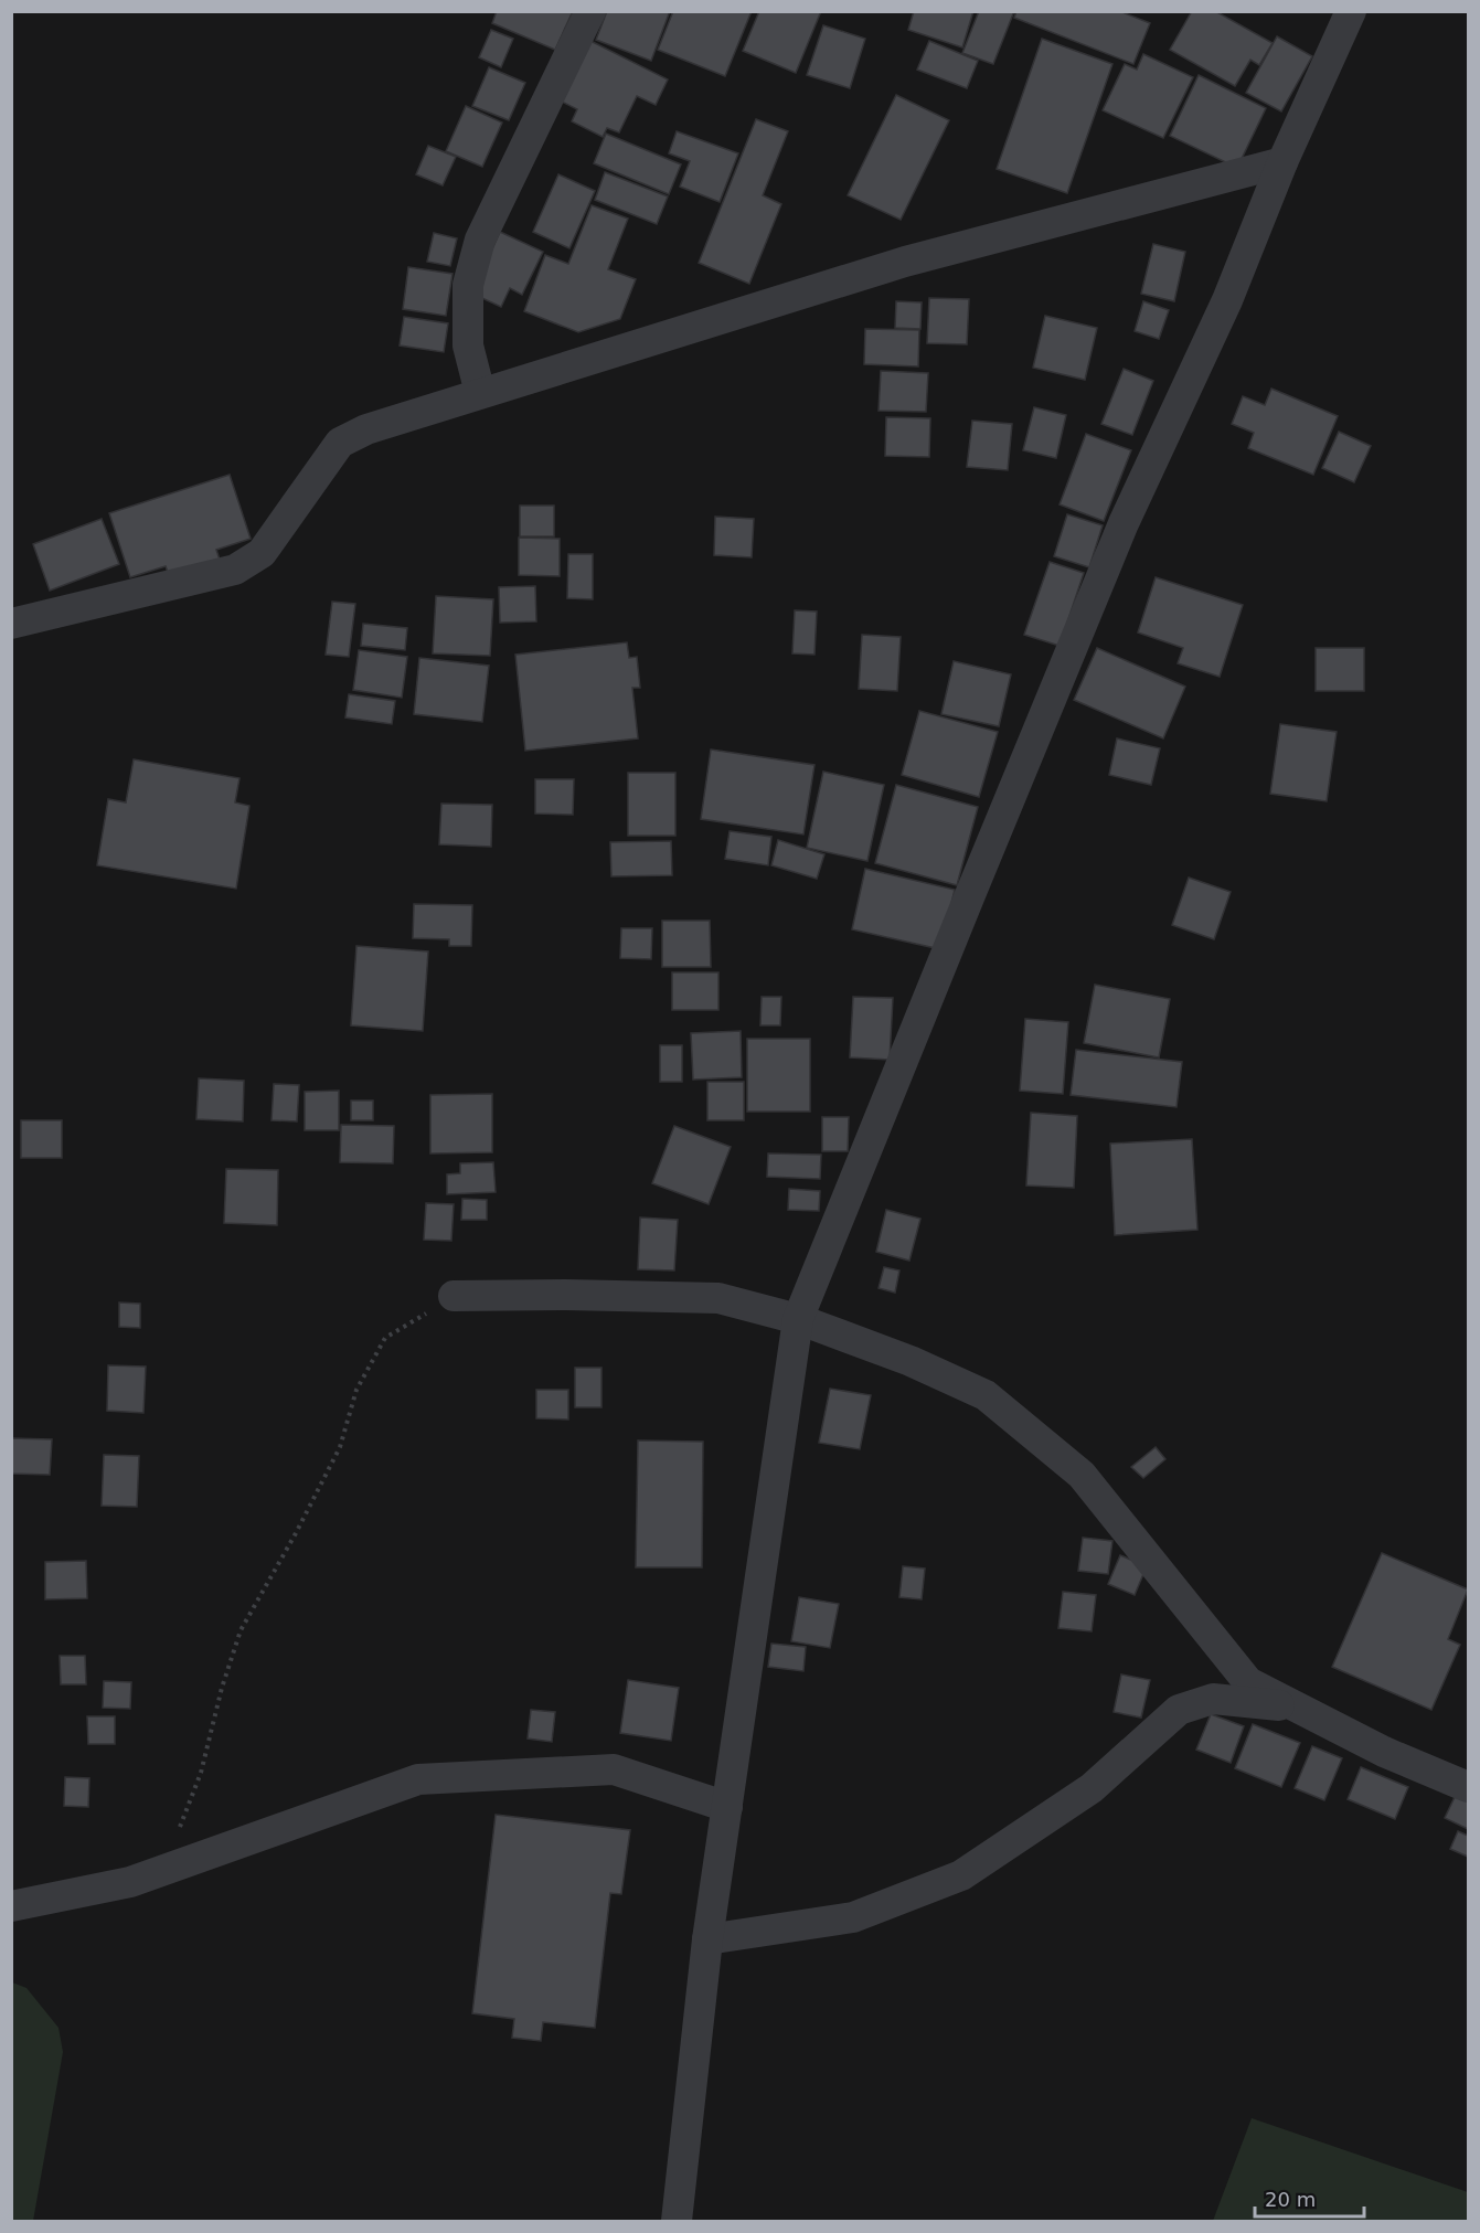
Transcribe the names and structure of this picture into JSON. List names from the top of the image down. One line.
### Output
{"scale_bar":"20 m"}
